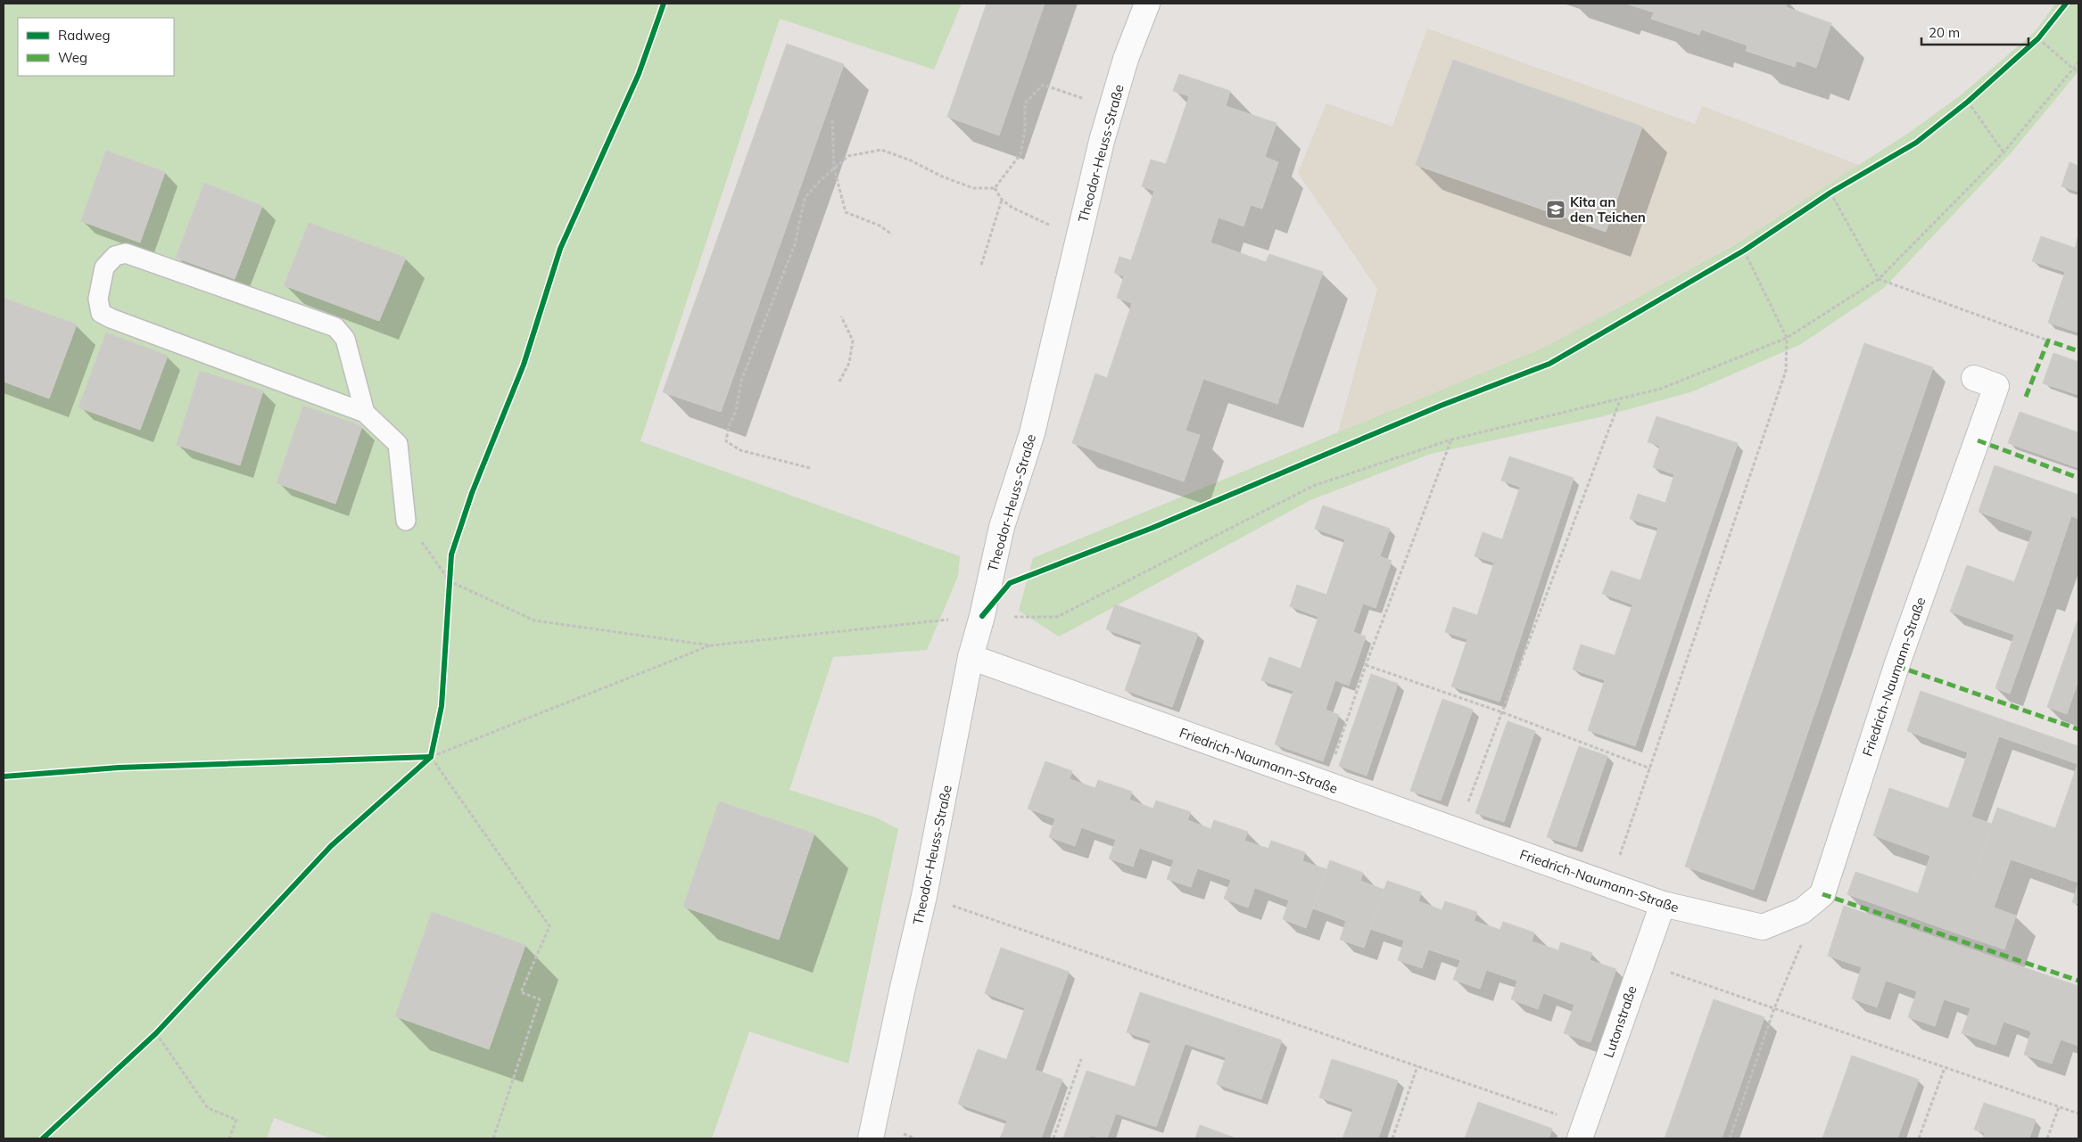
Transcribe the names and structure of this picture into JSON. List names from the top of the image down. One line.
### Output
{"streets":{"street":["Theodor-Heuss-Straße","Friedrich-Naumann-Straße","Lutonstraße"]},"crossings":[["Theodor-Heuss-Straße","Friedrich-Naumann-Straße"],["Friedrich-Naumann-Straße","Lutonstraße"]],"places":{"school or university":["Kita an den Teichen"]},"legend":["Radweg","Weg"],"scale_bar":"20 m"}
